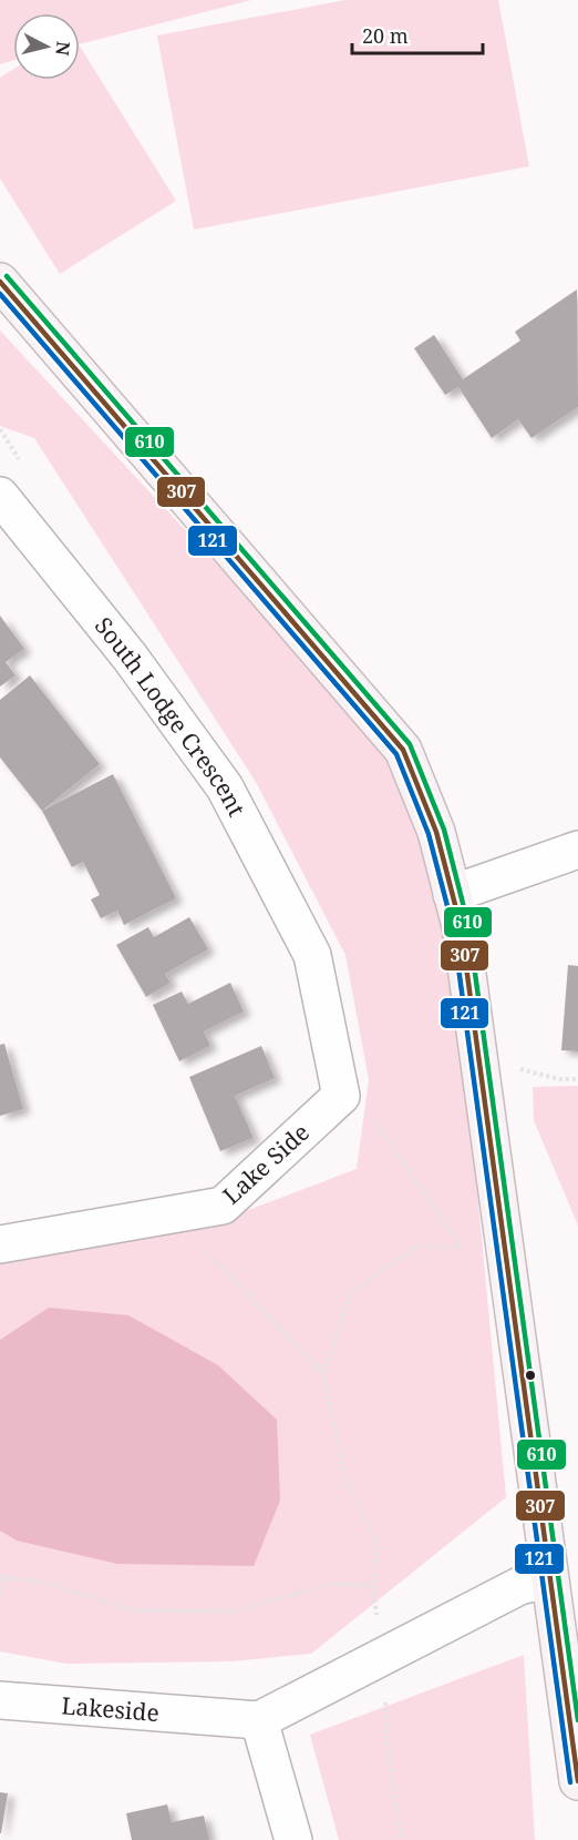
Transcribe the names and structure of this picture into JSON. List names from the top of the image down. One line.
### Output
{"streets":{"street":["South Lodge Crescent","Lake Side","Lakeside"]},"crossings":[["South Lodge Crescent","Lake Side"]],"lines":["transit line 610","transit line 307","transit line 121"],"scale_bar":"20 m","north":"right"}
